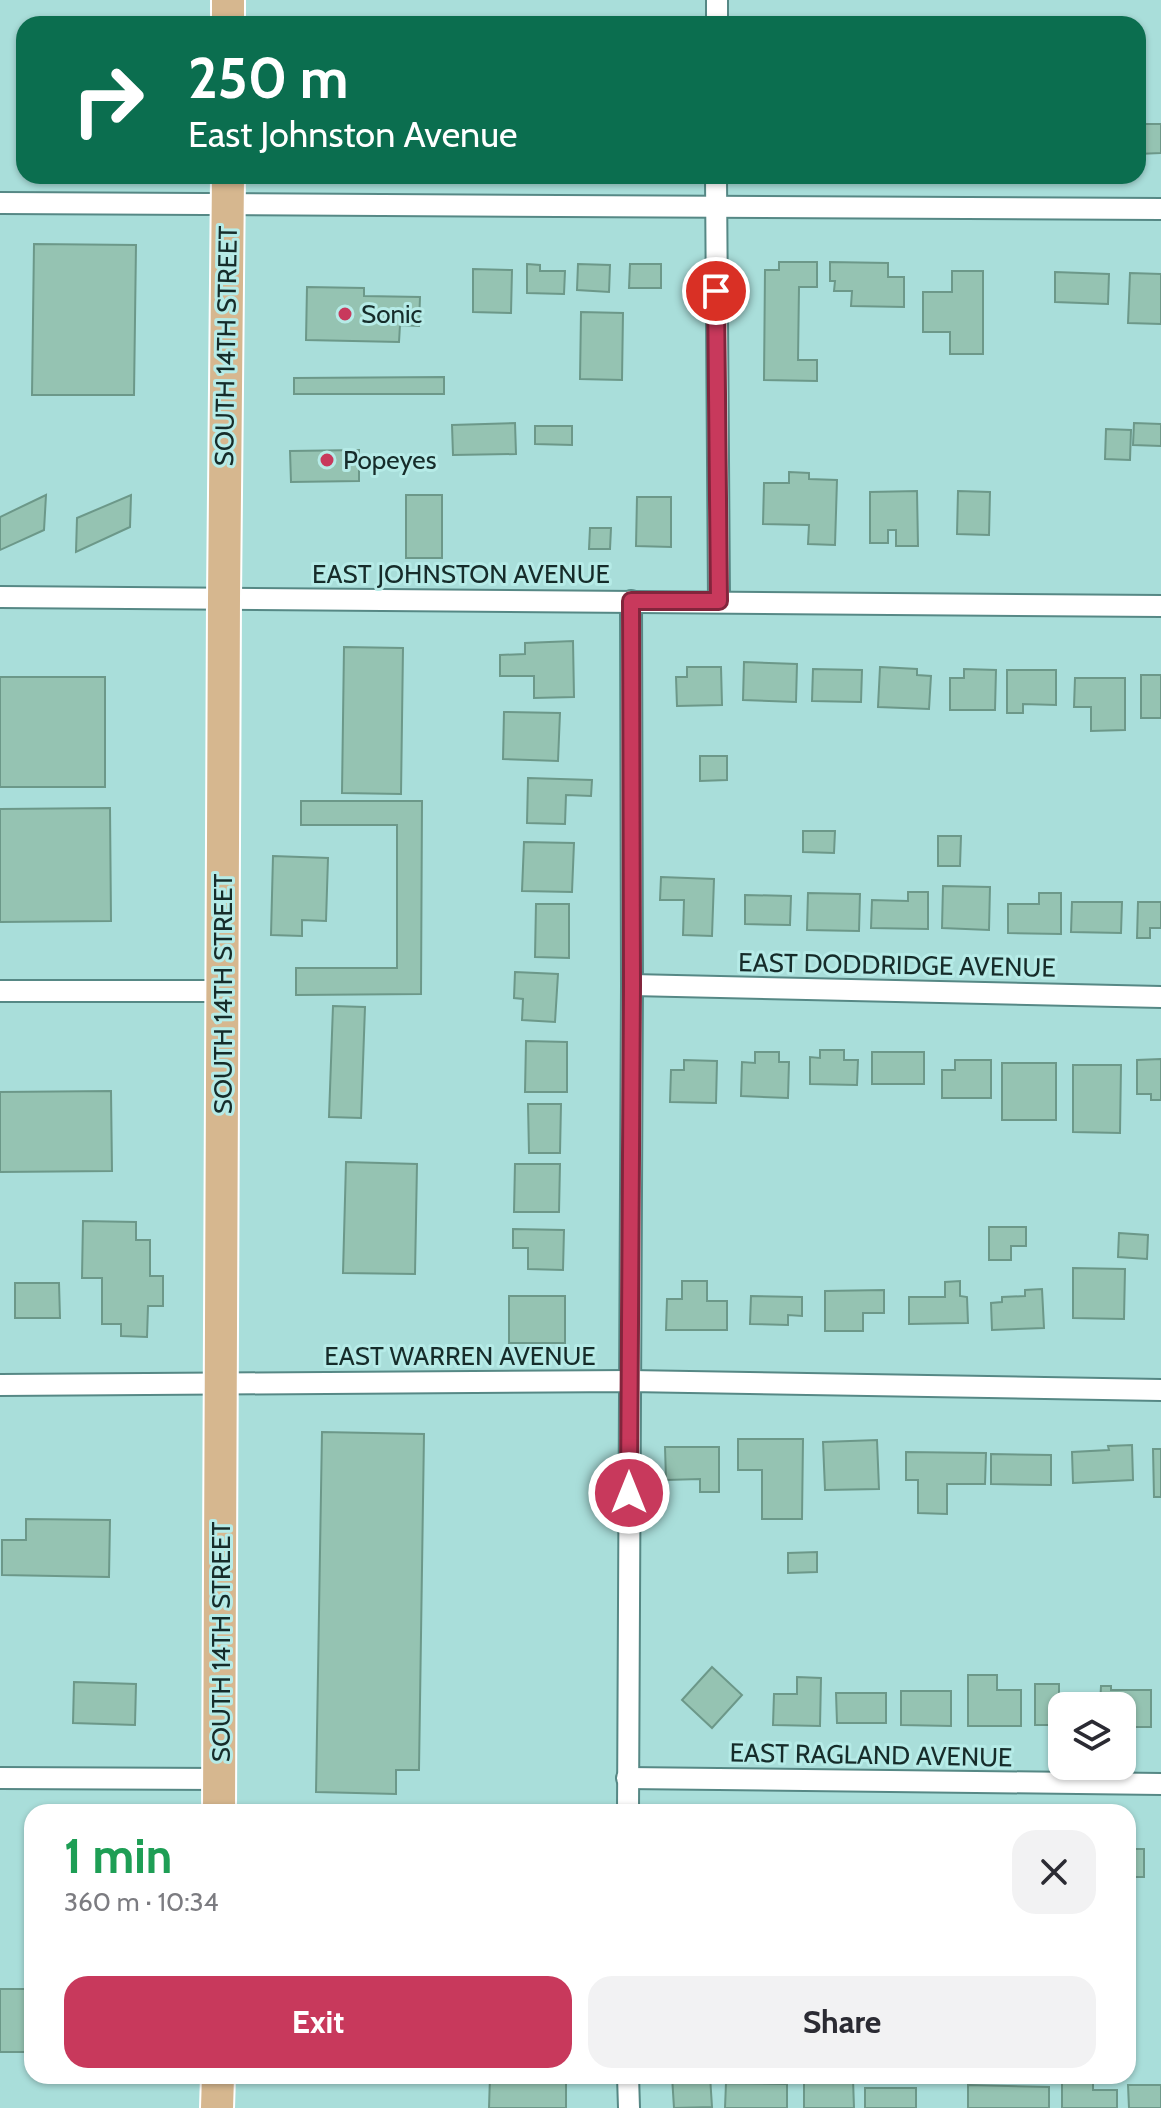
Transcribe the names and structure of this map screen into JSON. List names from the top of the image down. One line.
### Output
{"streets":{"main road":["SOUTH 14TH STREET"],"street":["EAST JOHNSTON AVENUE","EAST DODDRIDGE AVENUE","EAST WARREN AVENUE","EAST RAGLAND AVENUE"]},"crossings":[["SOUTH 14TH STREET","EAST JOHNSTON AVENUE"],["SOUTH 14TH STREET","EAST WARREN AVENUE"]],"places":["Sonic","Popeyes"],"page":{"turn":["250 m","East Johnston Avenue"],"heading":["1 min","360 m · 10:34"],"buttons":["Exit","Share"]}}
